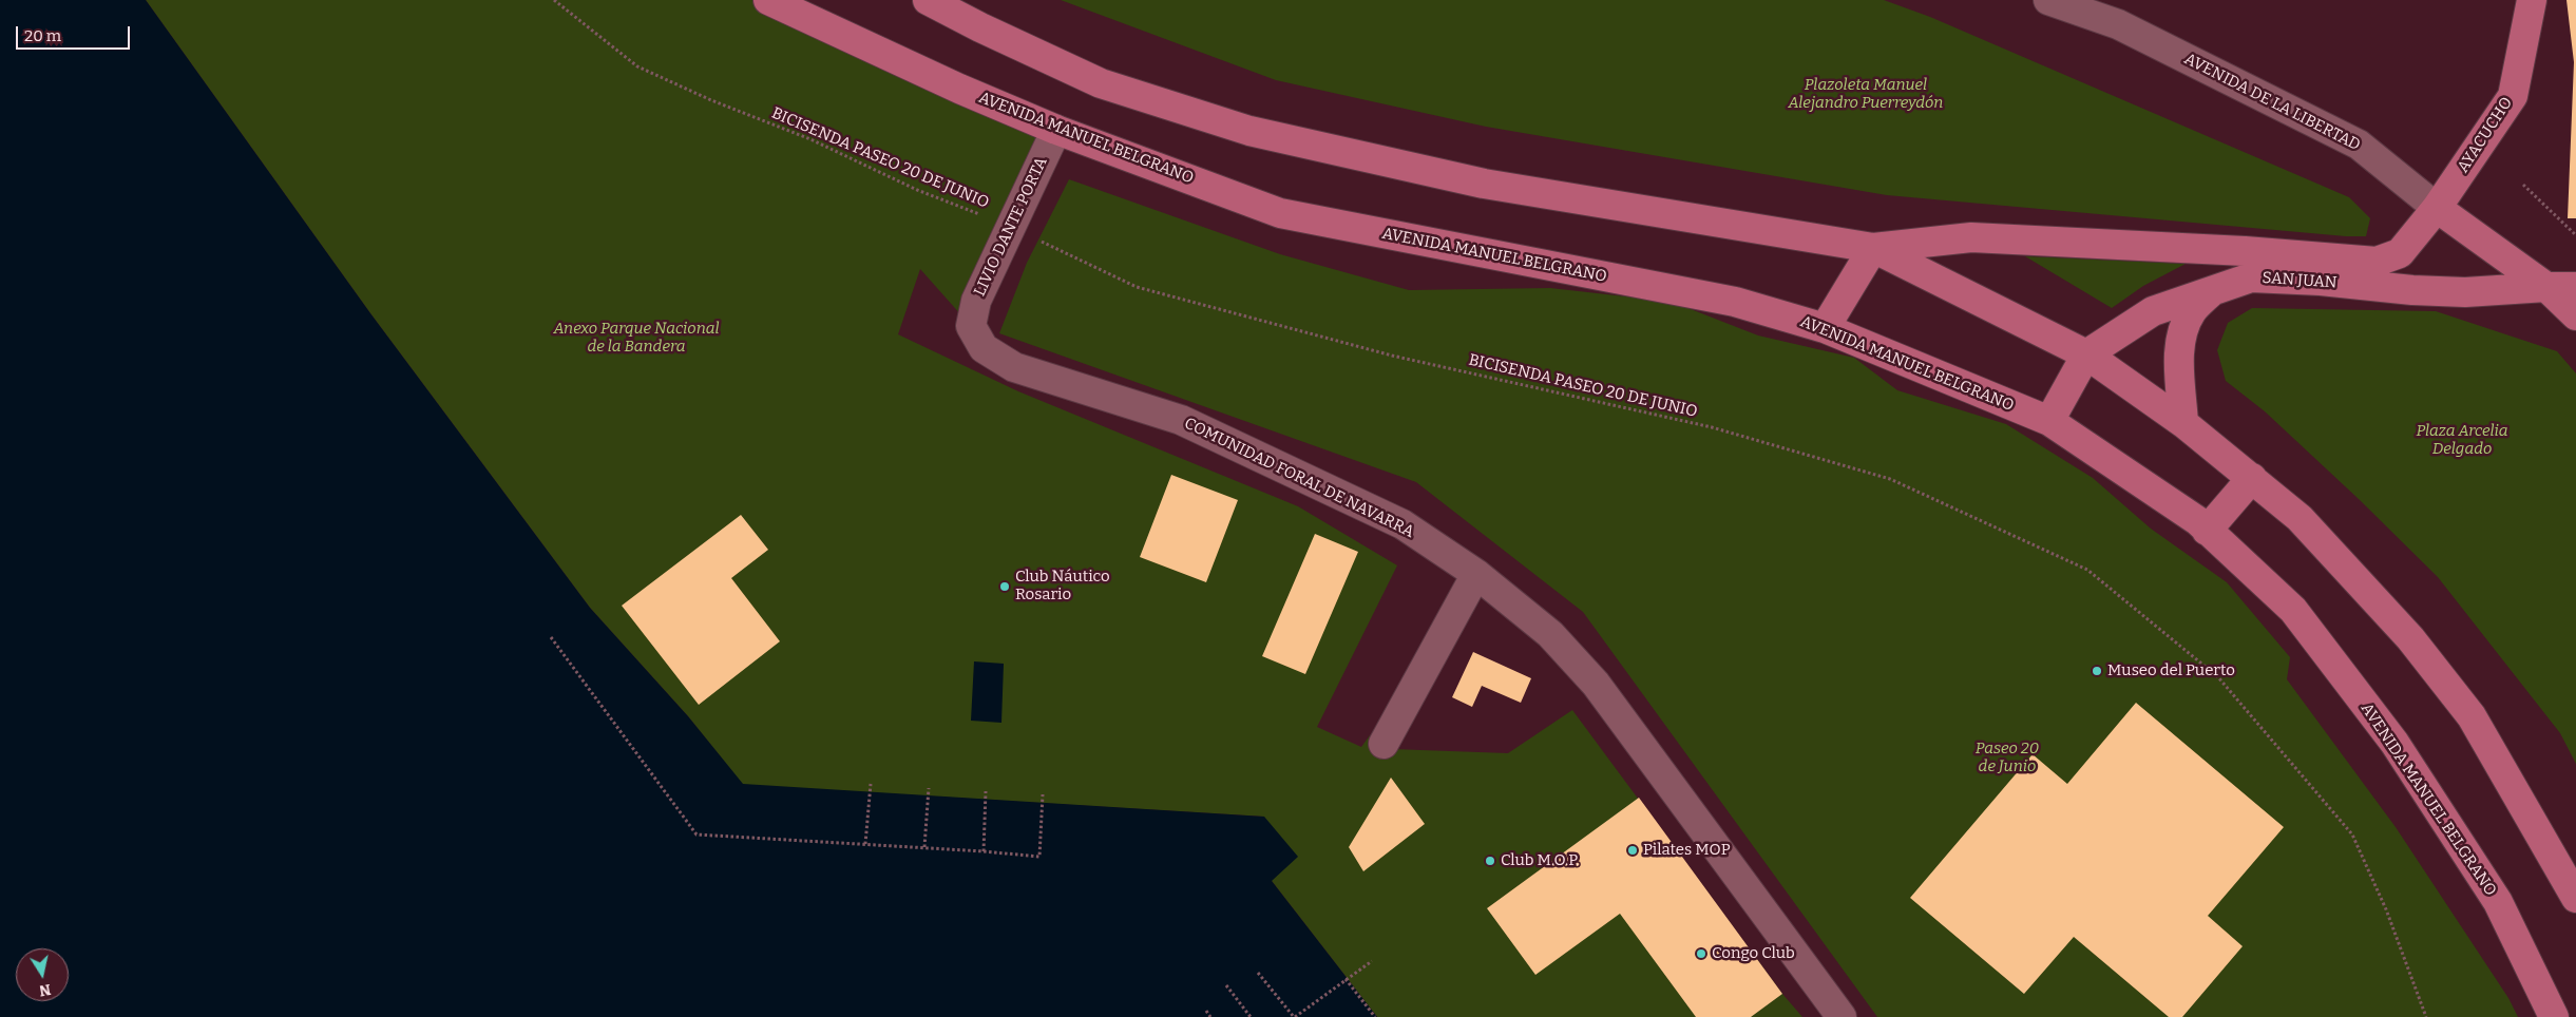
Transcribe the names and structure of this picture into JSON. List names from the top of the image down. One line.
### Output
{"streets":{"main road":["AVENIDA DE LA LIBERTAD","AYACUCHO","AVENIDA MANUEL BELGRANO","SAN JUAN"],"street":["LIVIO DANTE PORTA","COMUNIDAD FORAL DE NAVARRA"],"path":["BICISENDA PASEO 20 DE JUNIO"]},"crossings":[["AVENIDA DE LA LIBERTAD","AYACUCHO"],["AVENIDA DE LA LIBERTAD","SAN JUAN"],["AYACUCHO","SAN JUAN"],["AVENIDA MANUEL BELGRANO","LIVIO DANTE PORTA"],["AVENIDA MANUEL BELGRANO","SAN JUAN"],["BICISENDA PASEO 20 DE JUNIO","LIVIO DANTE PORTA"],["LIVIO DANTE PORTA","COMUNIDAD FORAL DE NAVARRA"]],"parks":["Plazoleta Manuel Alejandro Puerreydón","Anexo Parque Nacional de la Bandera","Plaza Arcelia Delgado","Paseo 20 de Junio"],"places":["Club Náutico Rosario","Museo del Puerto","Pilates MOP","Club M.O.P.","Congo Club"],"scale_bar":"20 m","north":"bottom"}
